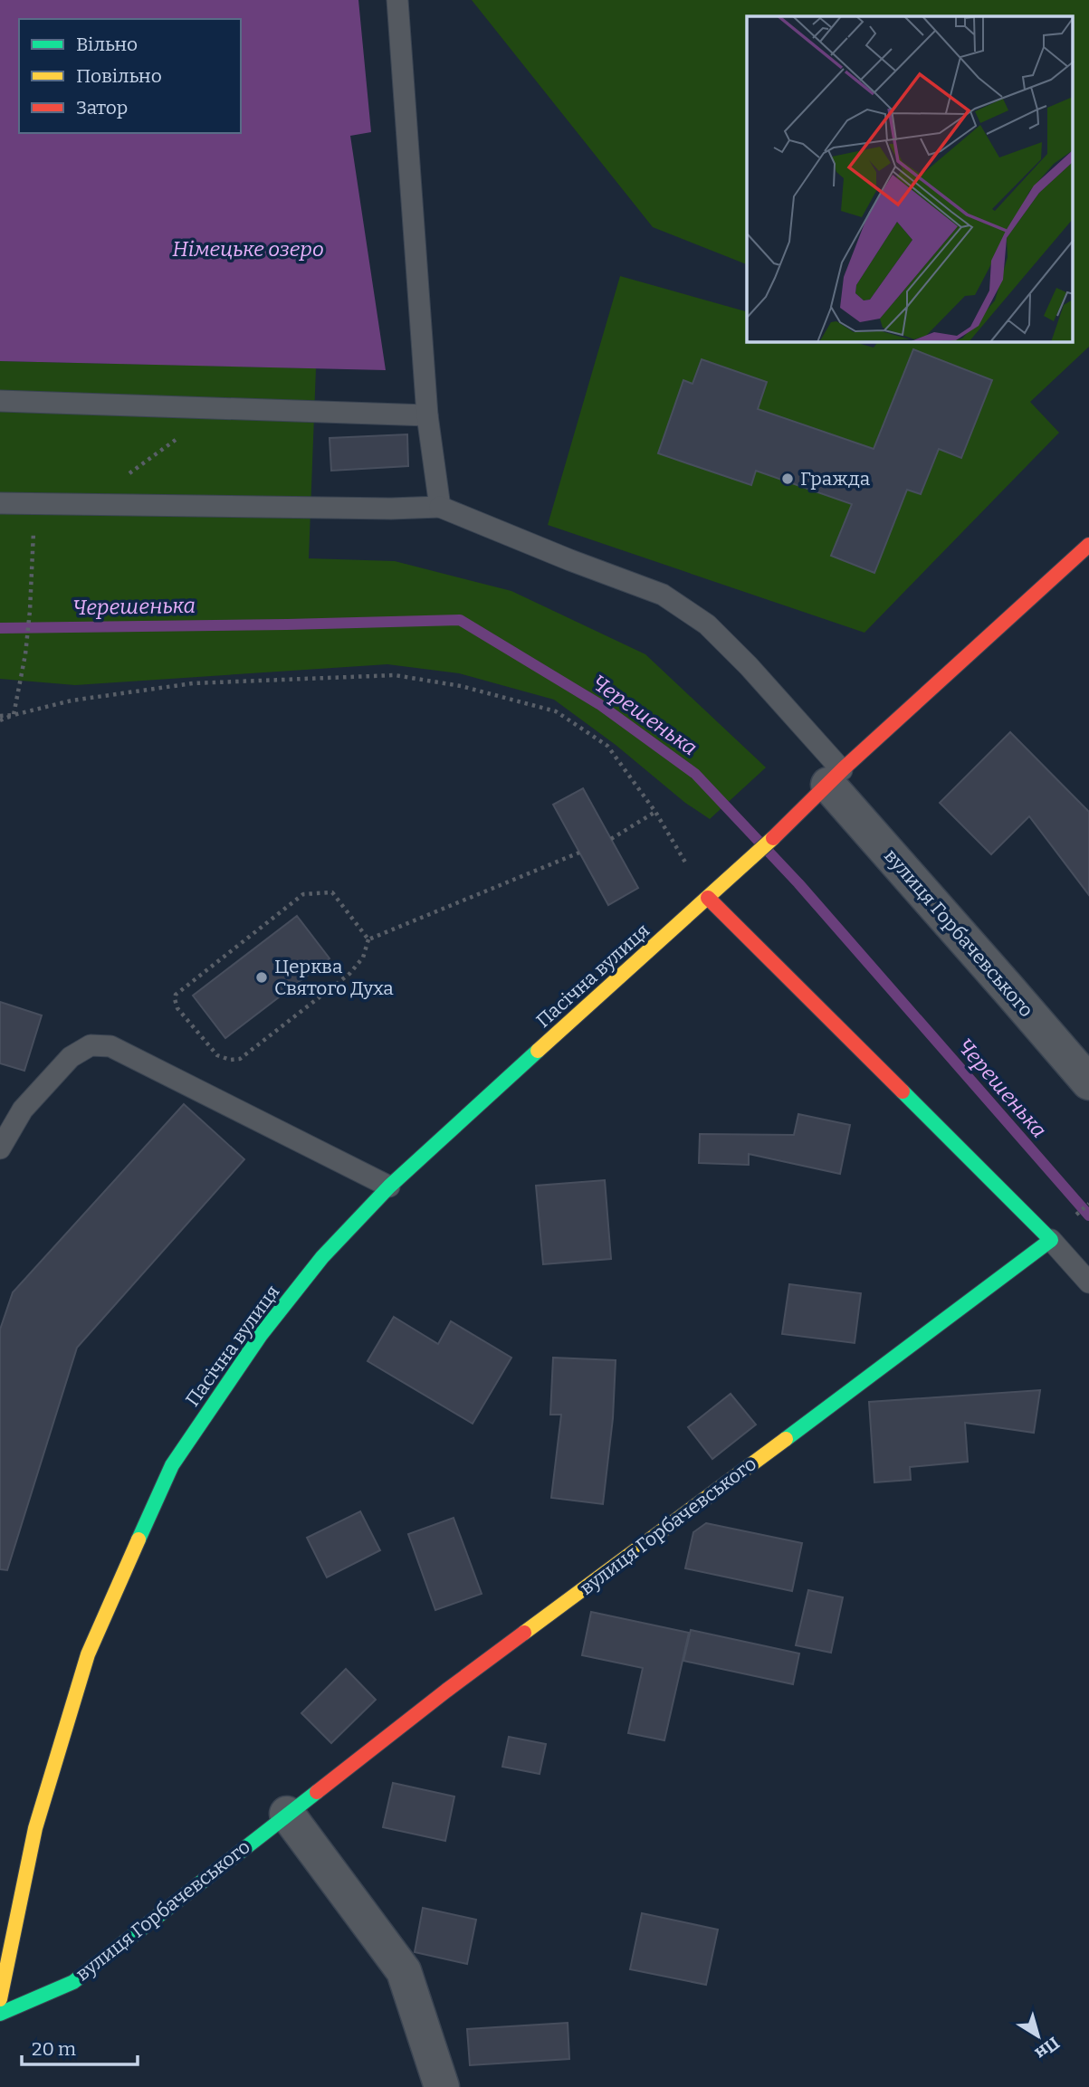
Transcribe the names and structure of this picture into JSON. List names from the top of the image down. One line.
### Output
{"streets":{"street":["вулиця Горбачевського","Пасічна вулиця"]},"crossings":[["вулиця Горбачевського","Пасічна вулиця"]],"water":["Німецьке озеро","Черешенька"],"places":["Гражда","Церква Святого Духа"],"legend":["Вільно","Повільно","Затор"],"scale_bar":"20 m","north":"bottom right"}
